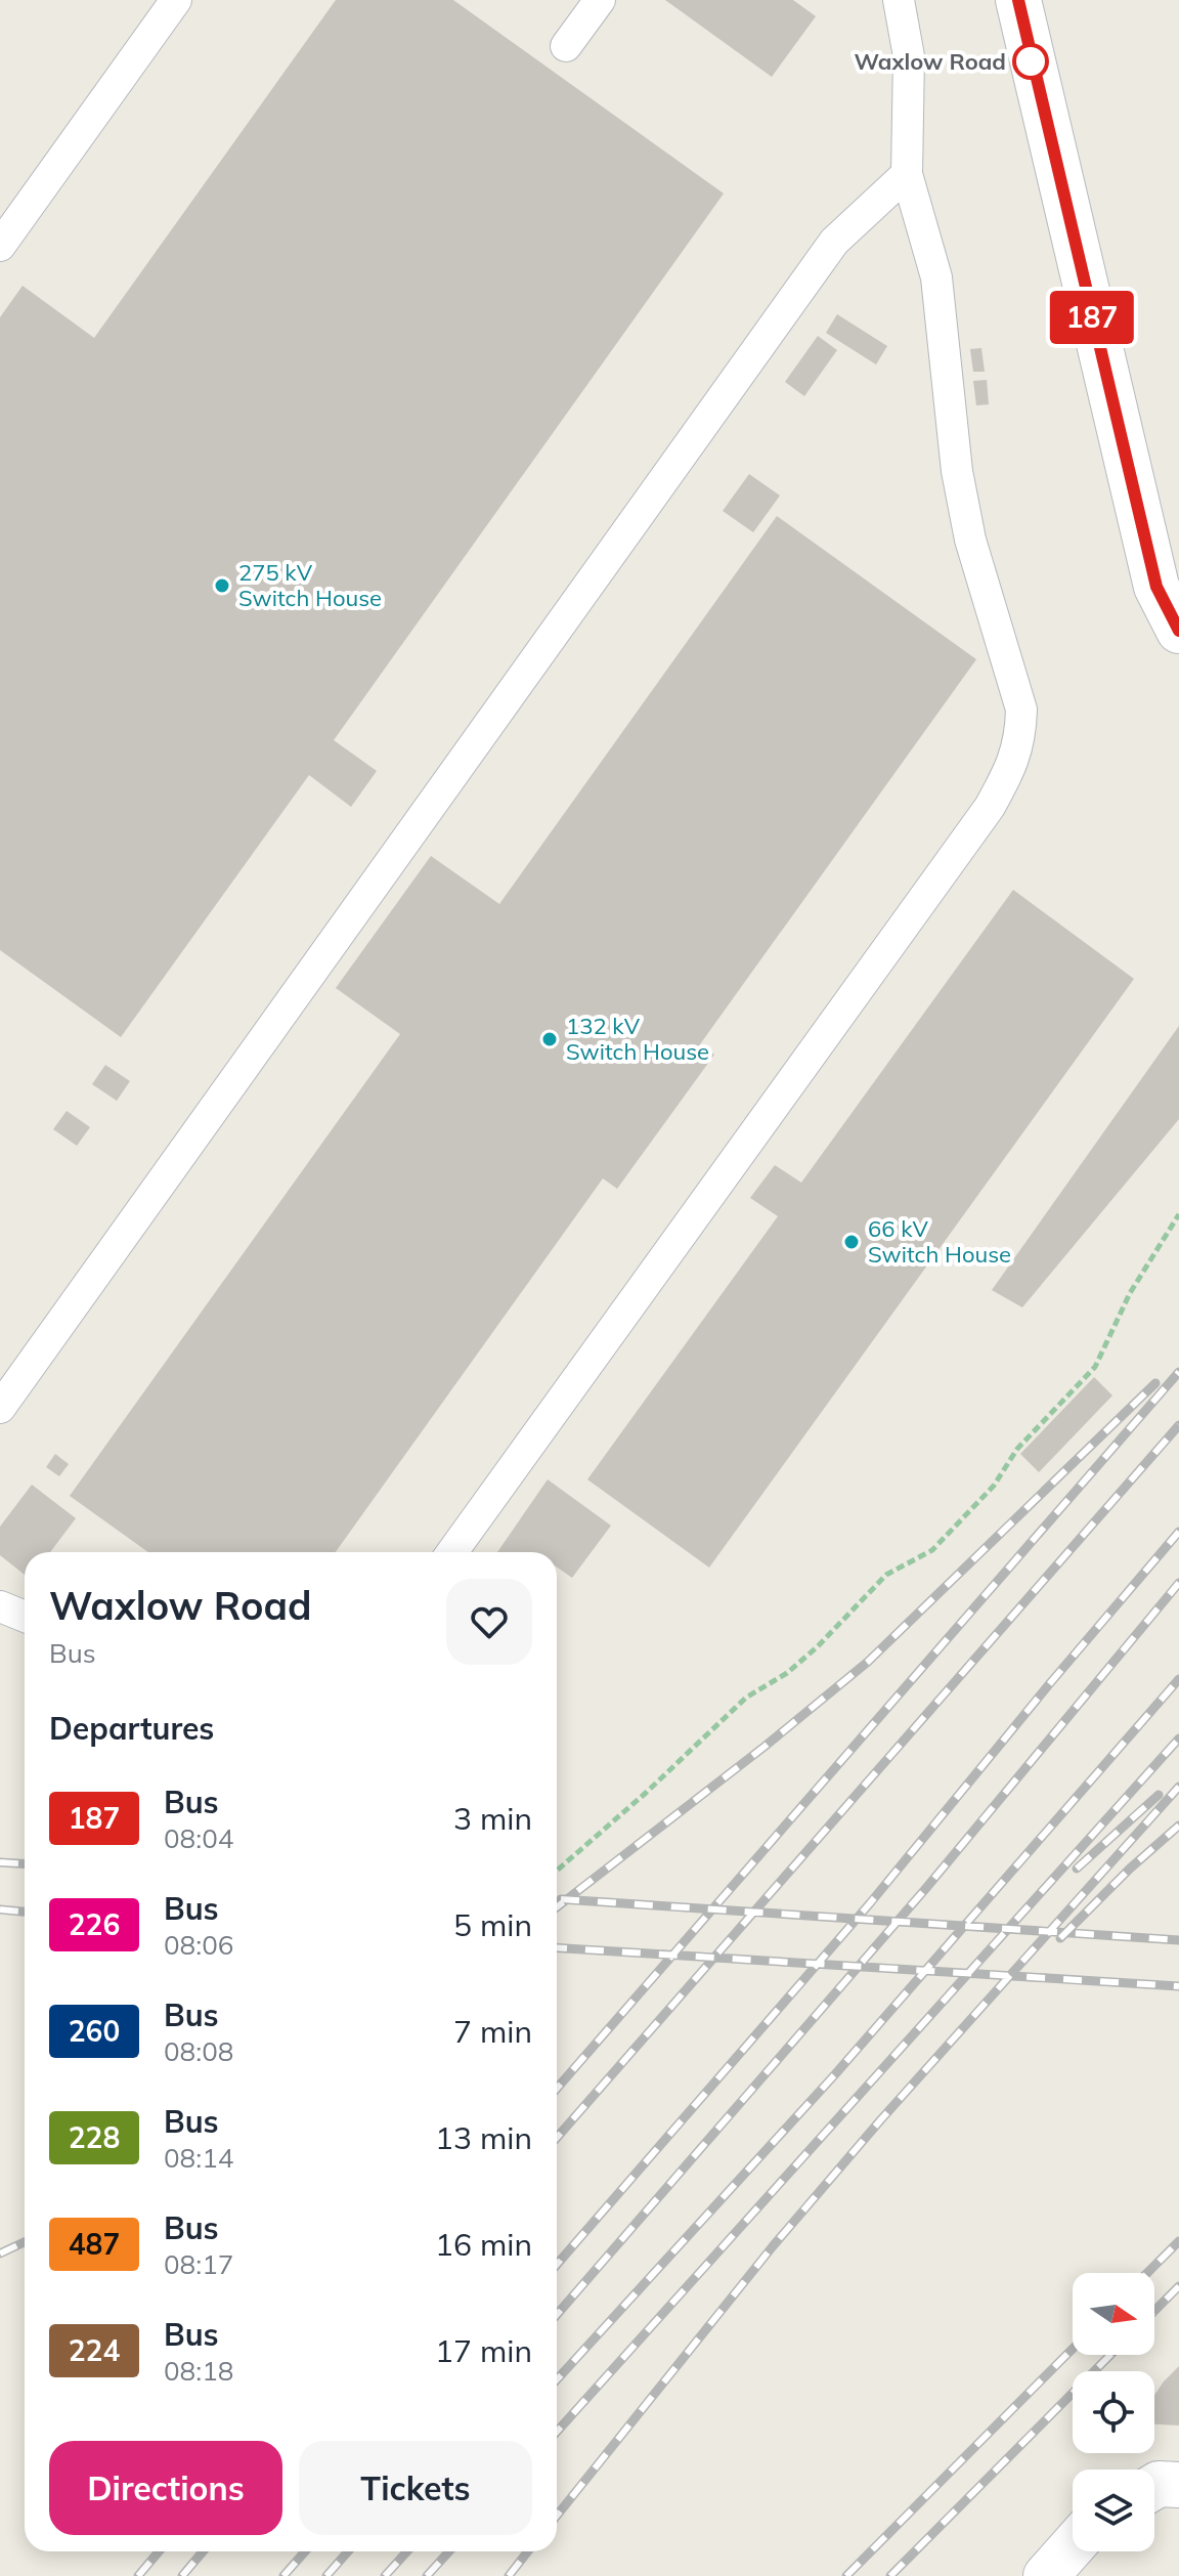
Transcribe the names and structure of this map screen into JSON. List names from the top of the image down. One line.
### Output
{"places":["Waxlow Road","275 kV Switch House","132 kV Switch House","66 kV Switch House"],"lines":["bus line 187"],"north":"right","page":{"on_map":"187","heading":[["Waxlow Road","Bus"],"Departures"],"list":[{"mark":"187","name":"Bus","note":"08:04","value":"3 min"},{"mark":"226","name":"Bus","note":"08:06","value":"5 min"},{"mark":"260","name":"Bus","note":"08:08","value":"7 min"},{"mark":"228","name":"Bus","note":"08:14","value":"13 min"},{"mark":"487","name":"Bus","note":"08:17","value":"16 min"},{"mark":"224","name":"Bus","note":"08:18","value":"17 min"}],"buttons":["Directions","Tickets"]}}
